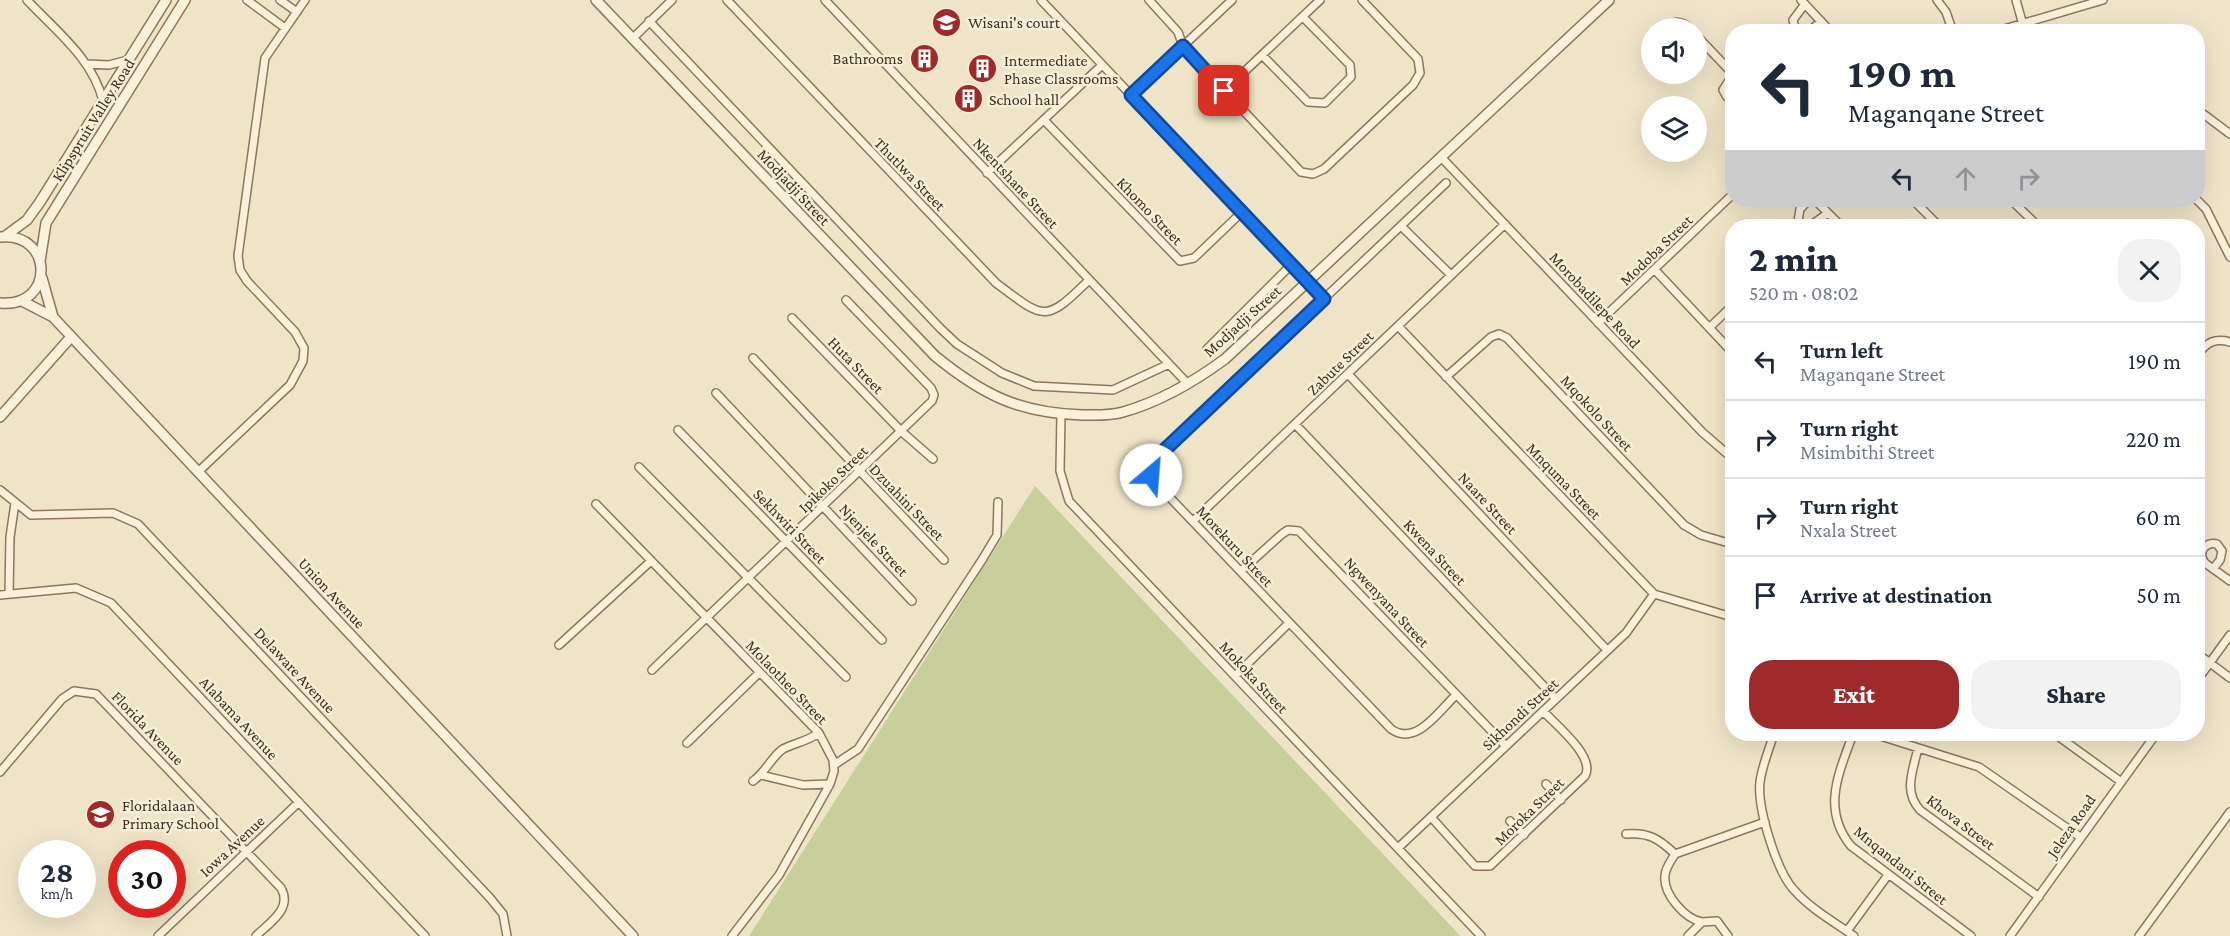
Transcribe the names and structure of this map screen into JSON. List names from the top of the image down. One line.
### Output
{"streets":{"street":["Klipspruit Valley Road","Thutlwa Street","Nkentshane Street","Modjadji Street","Khomo Street","Modoba Street","Morobadilepe Road","Zabute Street","Huta Street","Mqokolo Street","Ipikoko Street","Mnquma Street","Dzuahini Street","Naare Street","Sekhwiri Street","Njenjele Street","Morekuru Street","Kwena Street","Union Avenue","Ngwenyana Street","Delaware Avenue","Mokoka Street","Molaotheo Street","Sikhondi Street","Alabama Avenue","Florida Avenue","Moroka Street","Khova Street","Jeleza Road","Iowa Avenue","Mnqandani Street"]},"crossings":[["Klipspruit Valley Road","Union Avenue"],["Thutlwa Street","Nkentshane Street"],["Nkentshane Street","Modjadji Street"],["Modjadji Street","Morobadilepe Road"],["Modjadji Street","Mokoka Street"],["Modoba Street","Morobadilepe Road"],["Morobadilepe Road","Zabute Street"],["Zabute Street","Mnquma Street"],["Zabute Street","Naare Street"],["Zabute Street","Morekuru Street"],["Zabute Street","Kwena Street"],["Huta Street","Ipikoko Street"],["Mqokolo Street","Mnquma Street"],["Ipikoko Street","Dzuahini Street"],["Ipikoko Street","Sekhwiri Street"],["Ipikoko Street","Njenjele Street"],["Ipikoko Street","Molaotheo Street"],["Mnquma Street","Sikhondi Street"],["Naare Street","Sikhondi Street"],["Morekuru Street","Ngwenyana Street"],["Kwena Street","Sikhondi Street"],["Ngwenyana Street","Sikhondi Street"],["Mokoka Street","Sikhondi Street"],["Sikhondi Street","Moroka Street"],["Alabama Avenue","Iowa Avenue"],["Florida Avenue","Iowa Avenue"],["Khova Street","Jeleza Road"]],"places":{"school or university":["Wisani's court","Floridalaan Primary School"],"building":["Bathrooms","Intermediate Phase Classrooms","School hall"]},"page":{"turn":["190 m","Maganqane Street"],"heading":["2 min","520 m · 08:02"],"list":[{"name":"Turn left","note":"Maganqane Street","value":"190 m"},{"name":"Turn right","note":"Msimbithi Street","value":"220 m"},{"name":"Turn right","note":"Nxala Street","value":"60 m"},{"name":"Arrive at destination","value":"50 m"}],"buttons":["Exit","Share"],"speed":"28 km/h","limit":"30"}}
